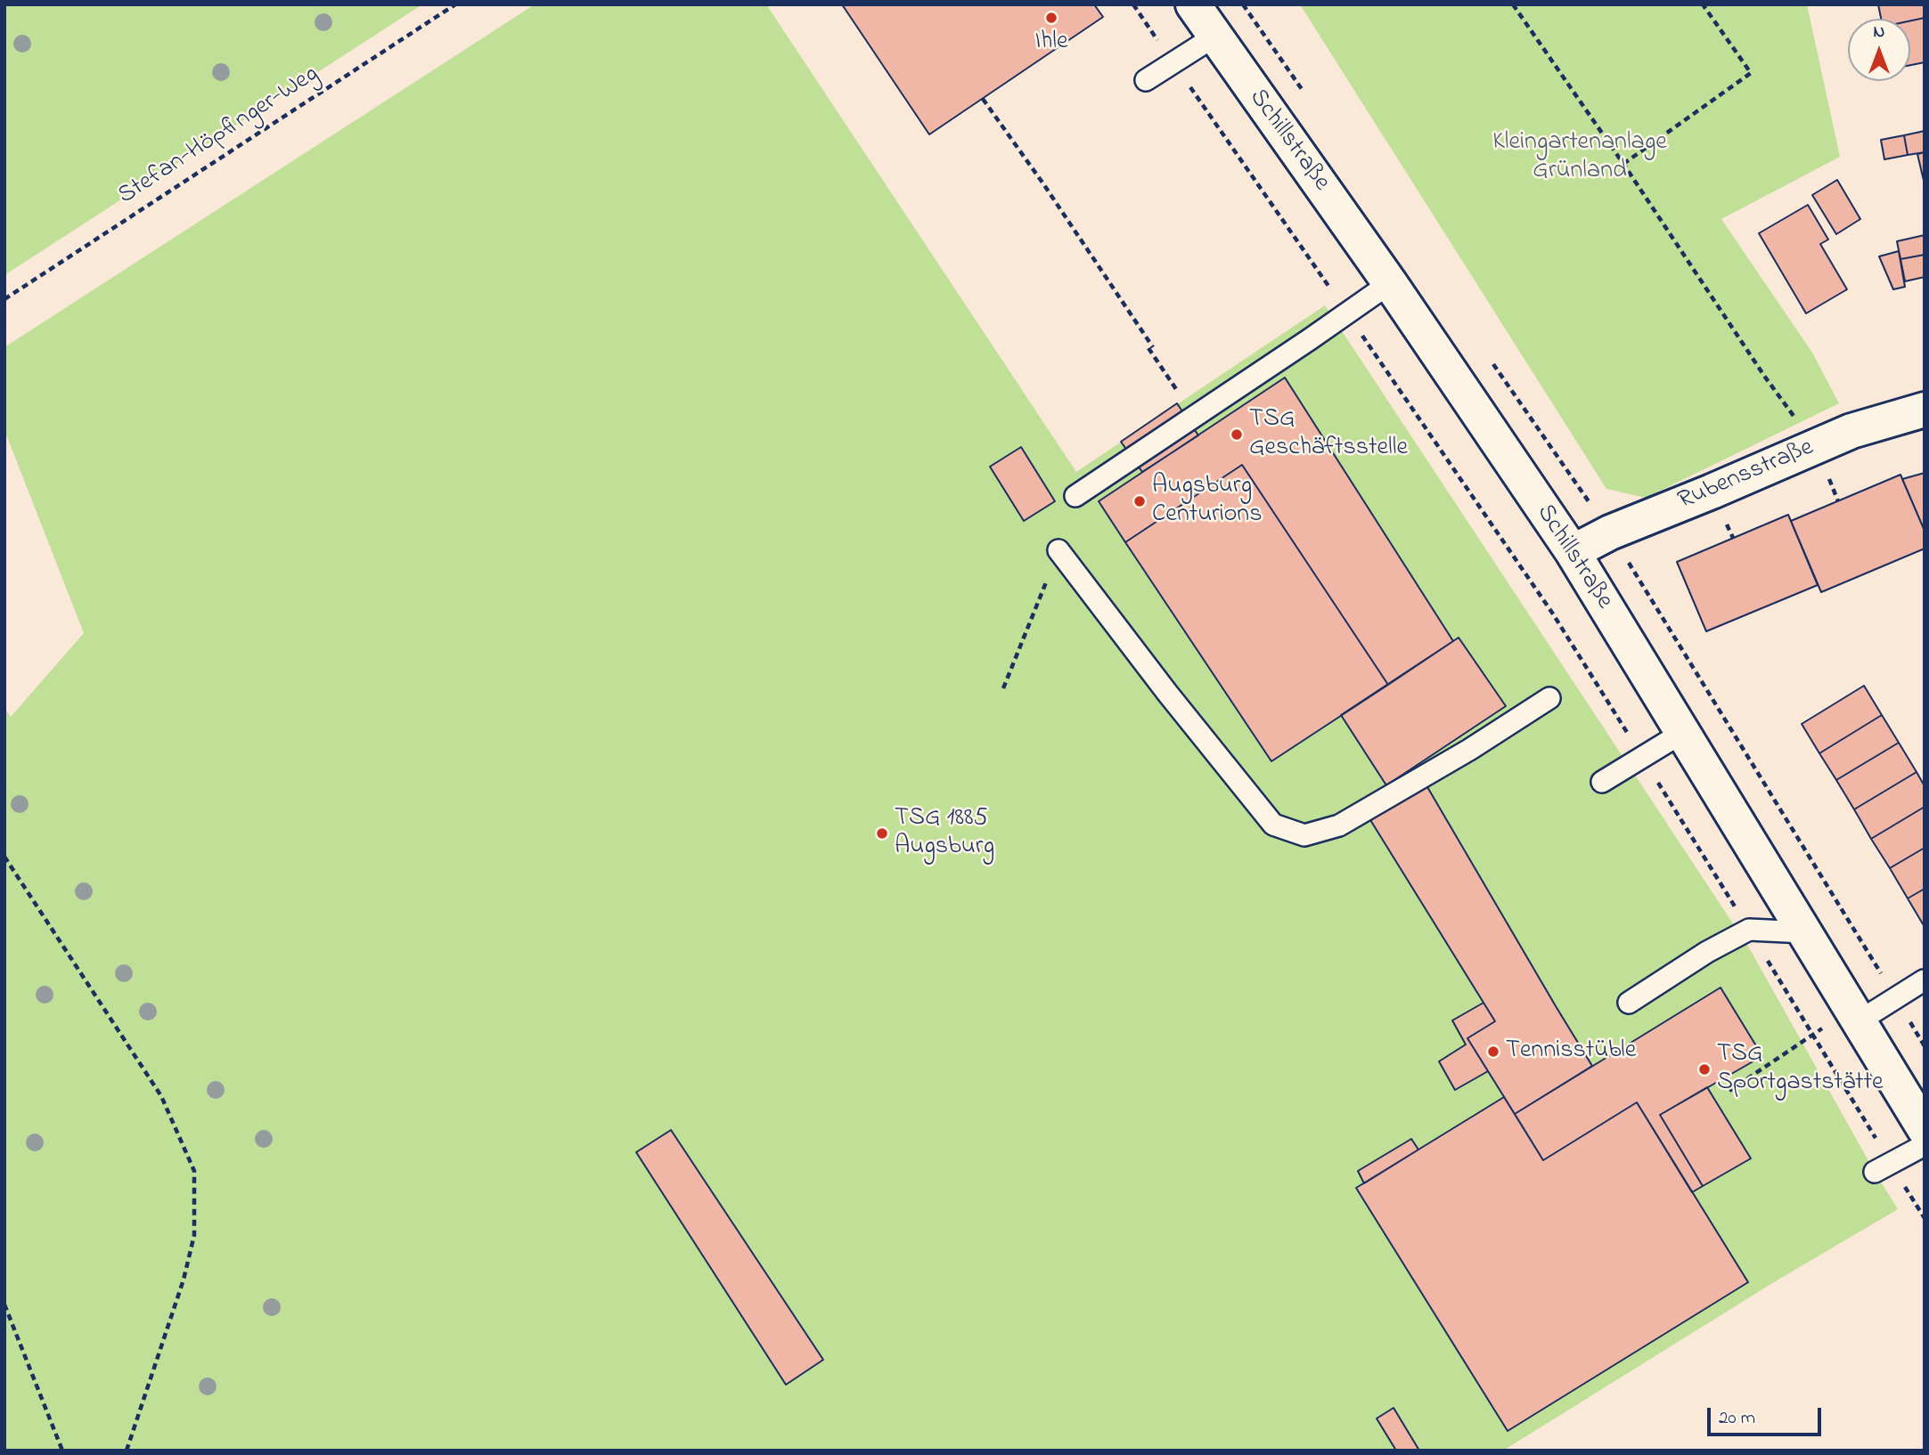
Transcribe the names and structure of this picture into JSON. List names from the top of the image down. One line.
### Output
{"streets":{"street":["Schillstraße","Rubensstraße"],"path":["Stefan-Höpfinger-Weg"]},"crossings":[["Schillstraße","Rubensstraße"]],"parks":["Kleingartenanlage Grünland"],"places":["Ihle","TSG Geschäftsstelle","Augsburg Centurions","TSG 1885 Augsburg","Tennisstüble","TSG Sportgaststätte"],"scale_bar":"20 m","north":"top"}
